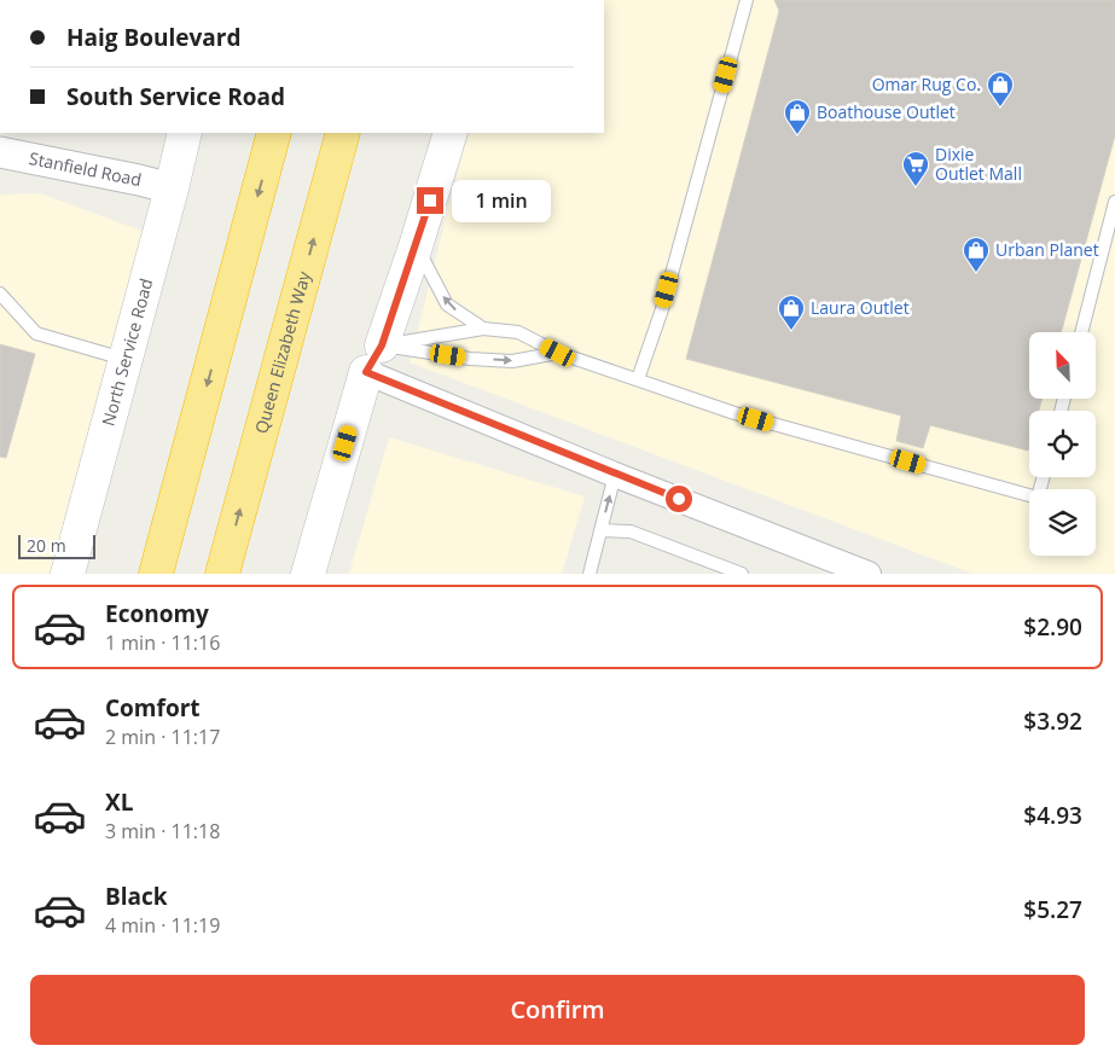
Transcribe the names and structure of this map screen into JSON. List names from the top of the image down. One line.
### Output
{"streets":{"highway":["Queen Elizabeth Way"],"main road":["North Service Road"],"street":["Stanfield Road"]},"crossings":[["Stanfield Road","North Service Road"]],"places":{"shop":["Omar Rug Co.","Boathouse Outlet","Urban Planet","Laura Outlet"],"supermarket":["Dixie Outlet Mall"]},"scale_bar":"20 m","north":"top left","page":{"banner":["Haig Boulevard","South Service Road"],"bubble":"1 min","scale":"20 m","list":[{"name":"Economy","note":"1 min · 11:16","value":"$2.90"},{"name":"Comfort","note":"2 min · 11:17","value":"$3.92"},{"name":"XL","note":"3 min · 11:18","value":"$4.93"},{"name":"Black","note":"4 min · 11:19","value":"$5.27"}],"buttons":"Confirm"}}
